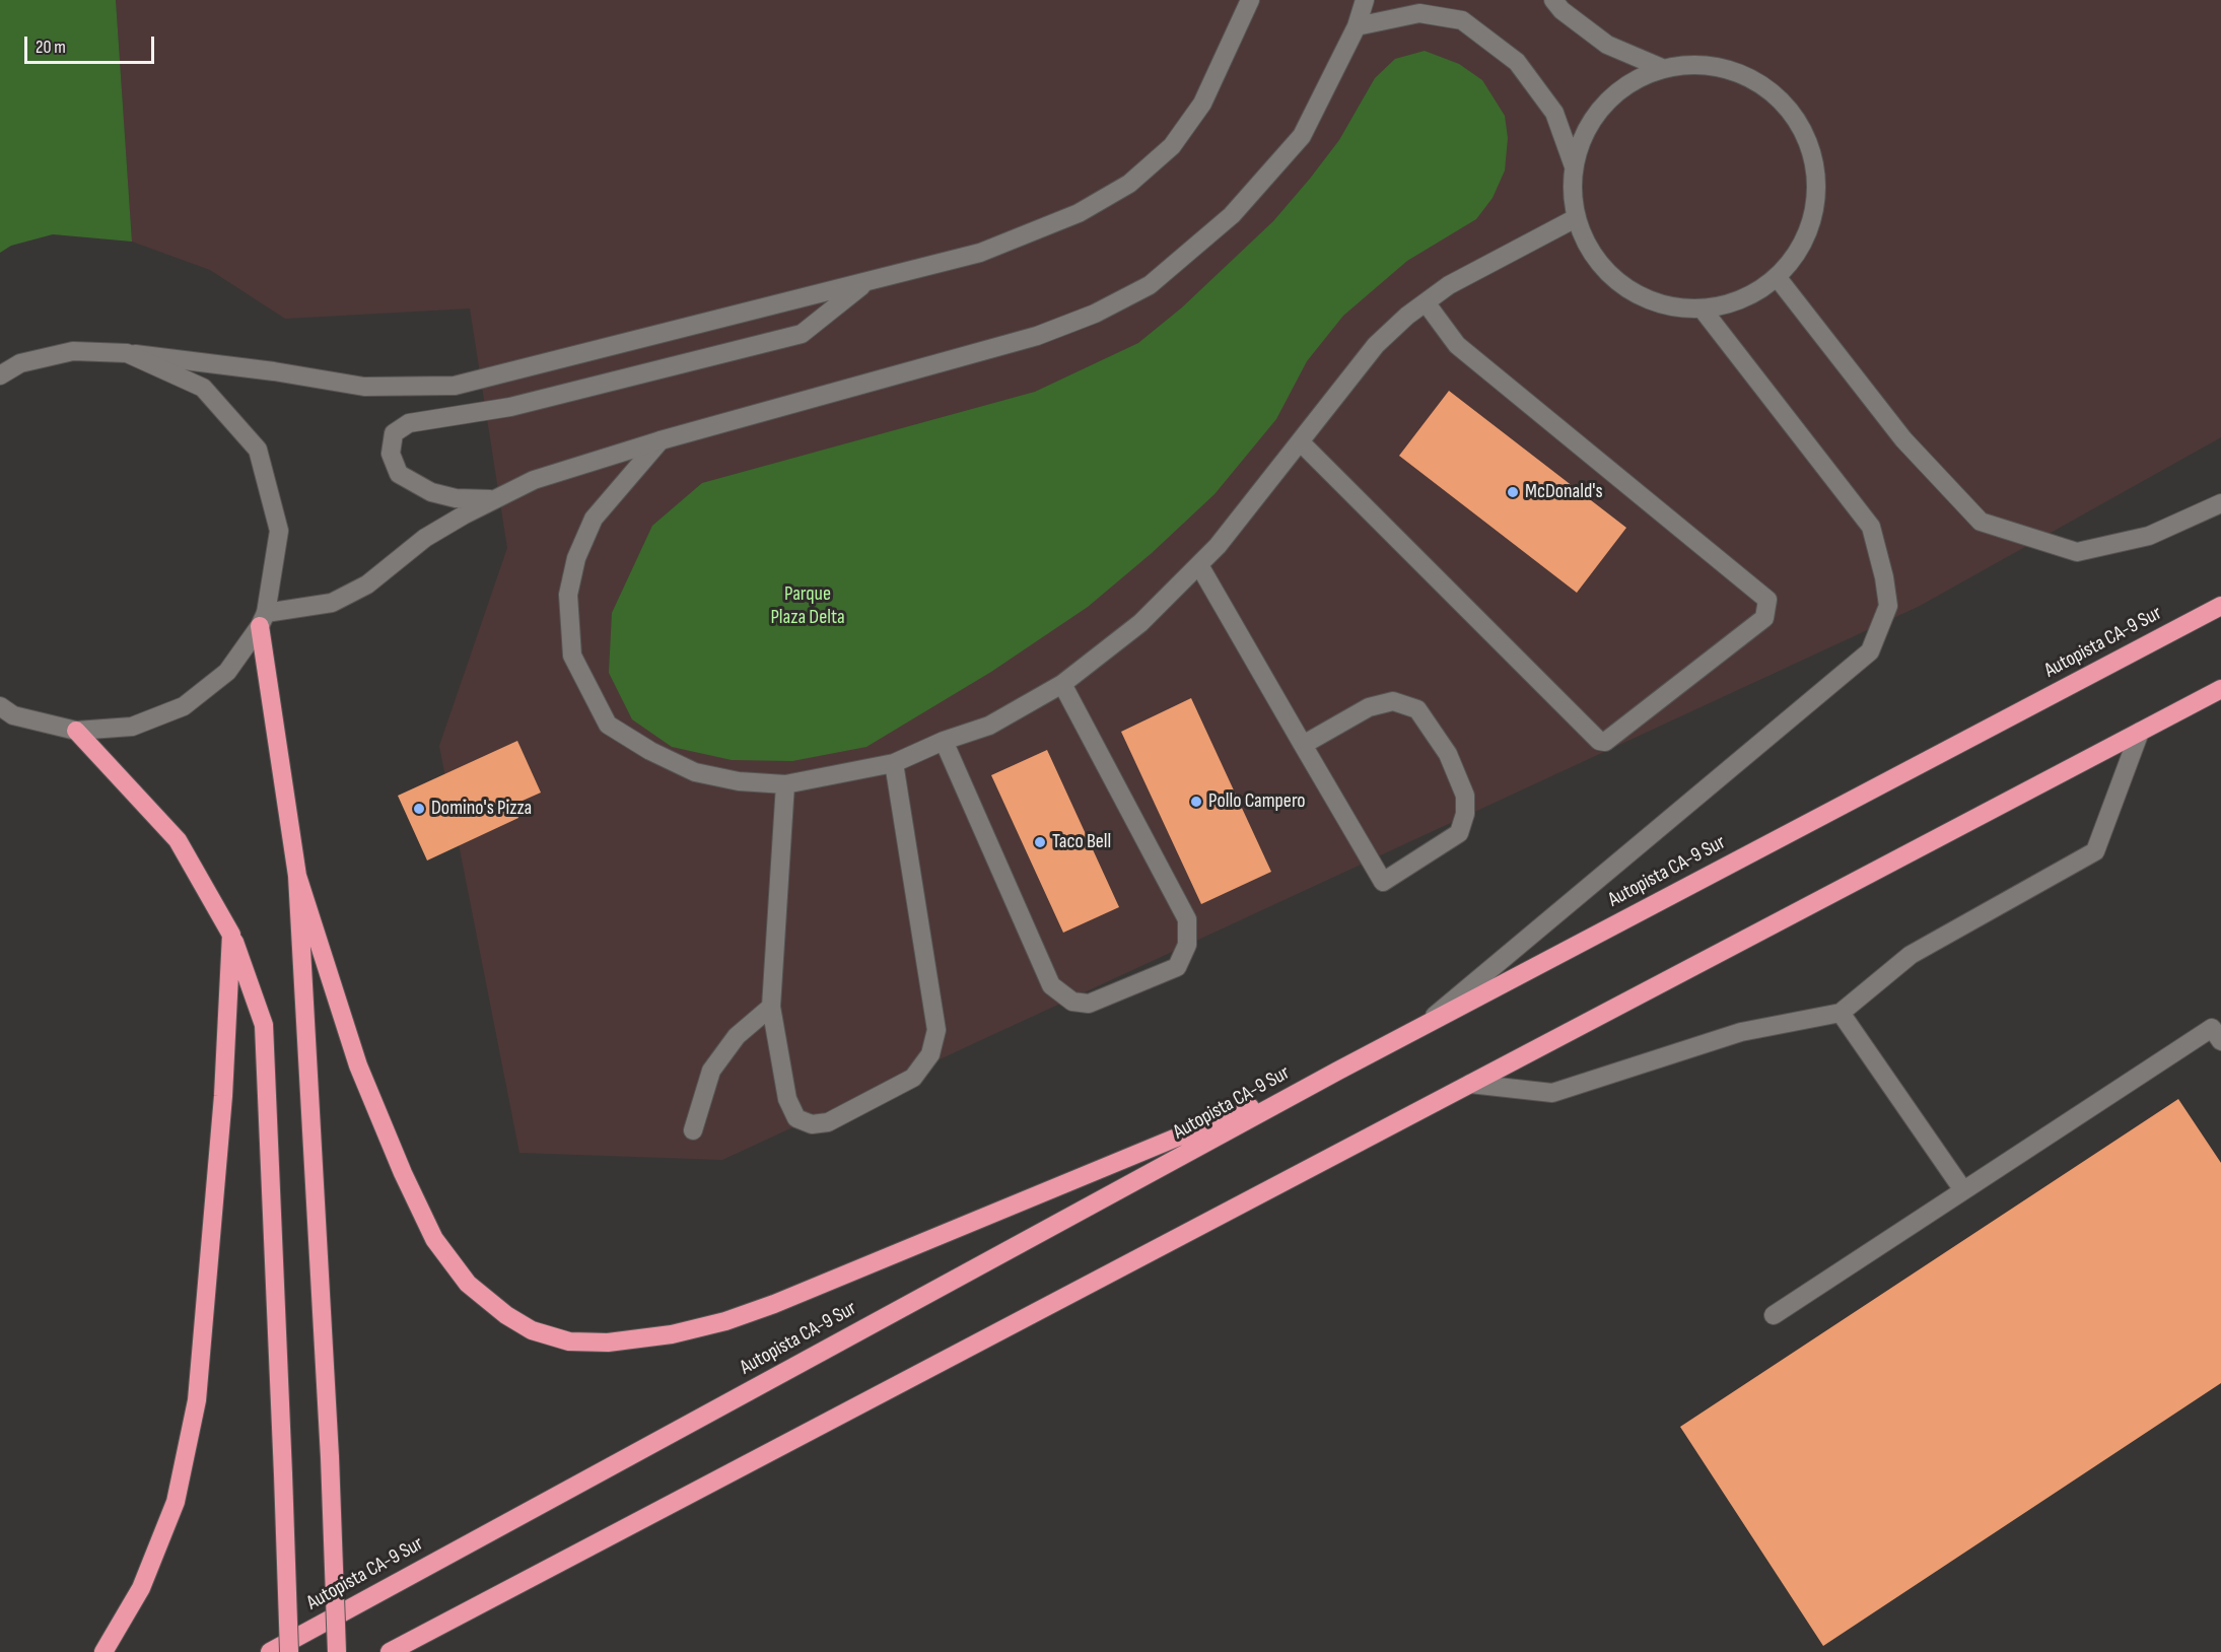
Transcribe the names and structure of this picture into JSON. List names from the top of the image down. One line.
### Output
{"streets":{"highway":["Autopista CA-9 Sur"]},"parks":["Parque Plaza Delta"],"places":["McDonald's","Pollo Campero","Domino's Pizza","Taco Bell"],"scale_bar":"20 m"}
